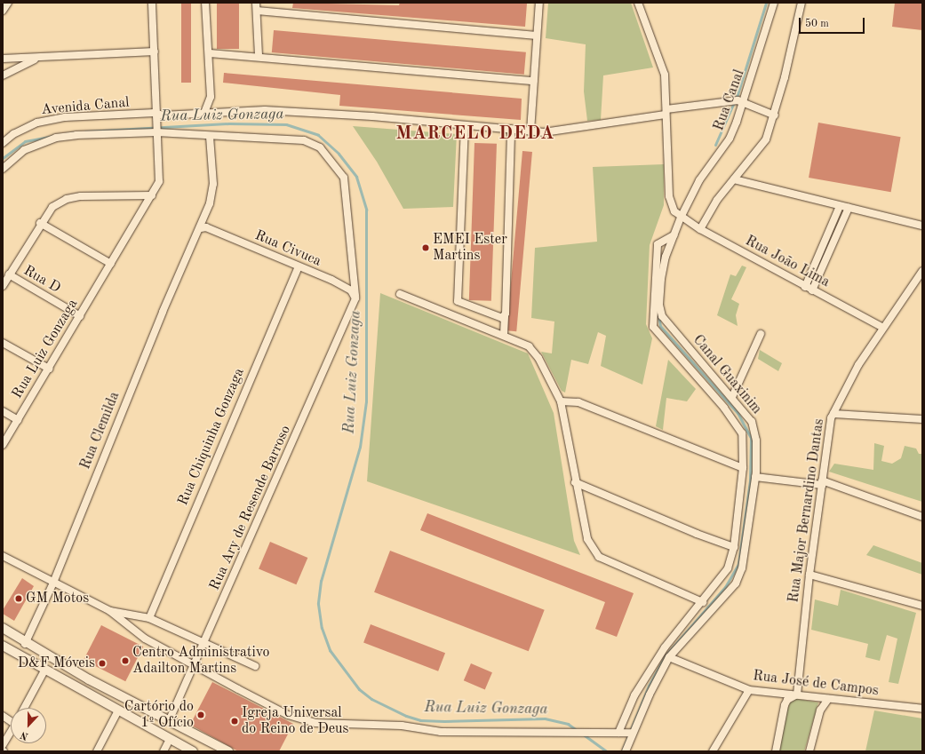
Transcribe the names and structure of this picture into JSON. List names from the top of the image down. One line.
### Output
{"streets":{"street":["Rua Canal","Avenida Canal","Rua Civuca","Rua João Lima","Rua D","Rua Luiz Gonzaga","Canal Guaxinim","Rua Clemilda","Rua Chiquinha Gonzaga","Rua Ary de Resende Barroso","Rua Major Bernardino Dantas","Rua José de Campos"]},"crossings":[["Rua Canal","Avenida Canal"],["Rua Canal","Rua João Lima"],["Rua Canal","Canal Guaxinim"],["Avenida Canal","Rua Civuca"],["Avenida Canal","Rua Luiz Gonzaga"],["Avenida Canal","Rua Clemilda"],["Avenida Canal","Rua Ary de Resende Barroso"],["Rua Civuca","Rua Clemilda"],["Rua Civuca","Rua Chiquinha Gonzaga"],["Rua Civuca","Rua Ary de Resende Barroso"],["Rua João Lima","Canal Guaxinim"],["Rua João Lima","Rua Major Bernardino Dantas"],["Rua D","Rua Luiz Gonzaga"],["Canal Guaxinim","Rua José de Campos"],["Rua Major Bernardino Dantas","Rua José de Campos"]],"districts":["MARCELO DEDA"],"water":["Rua Luiz Gonzaga"],"places":["EMEI Ester Martins","GM Motos","Centro Administrativo Adailton Martins","D&F Móveis","Cartório do 1º Ofício","Igreja Universal do Reino de Deus"],"scale_bar":"50 m","north":"bottom"}
